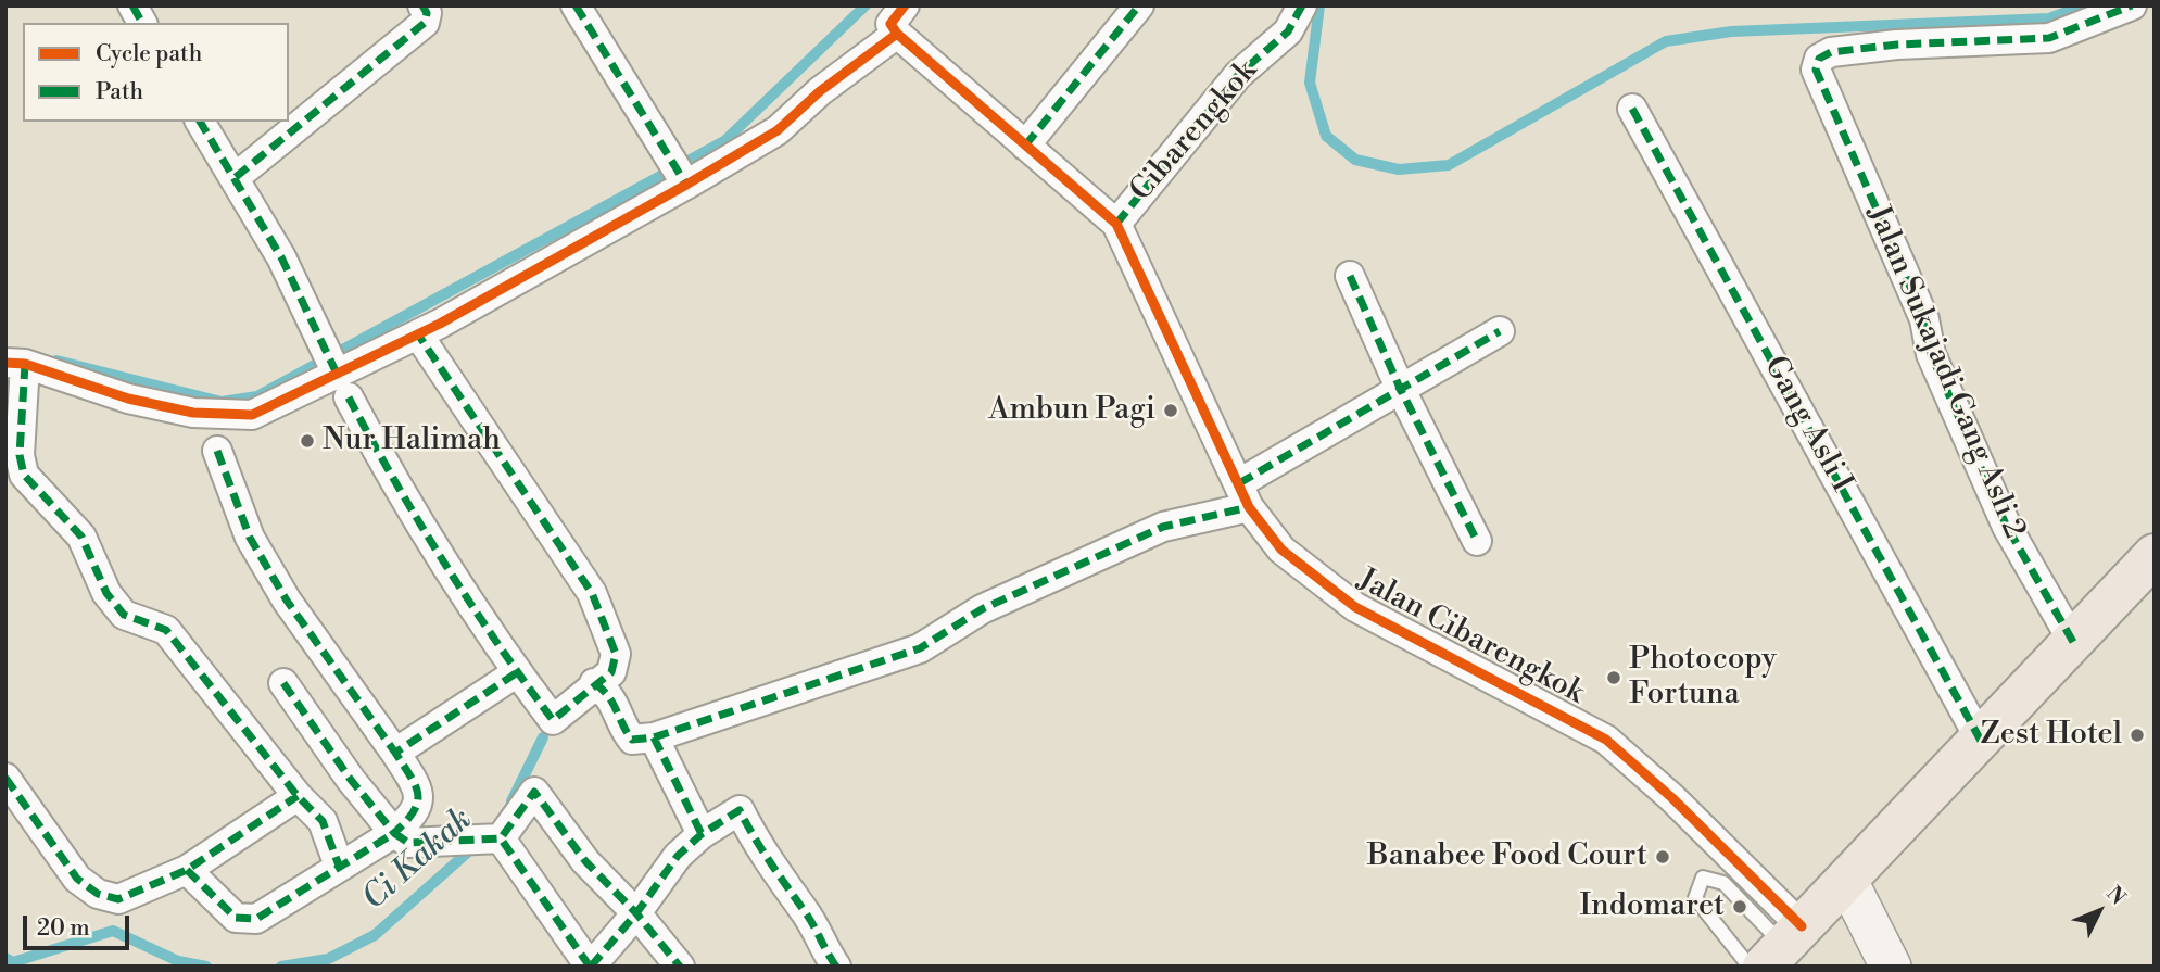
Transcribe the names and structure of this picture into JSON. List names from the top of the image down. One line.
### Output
{"streets":{"street":["Cibarengkok","Jalan Sukajadi Gang Asli 2","Gang Asli I","Jalan Cibarengkok"]},"crossings":[["Cibarengkok","Jalan Cibarengkok"]],"water":["Ci Kakak"],"places":["Ambun Pagi","Nur Halimah","Photocopy Fortuna","Zest Hotel","Banabee Food Court","Indomaret"],"legend":["Cycle path","Path"],"scale_bar":"20 m","north":"top right"}
